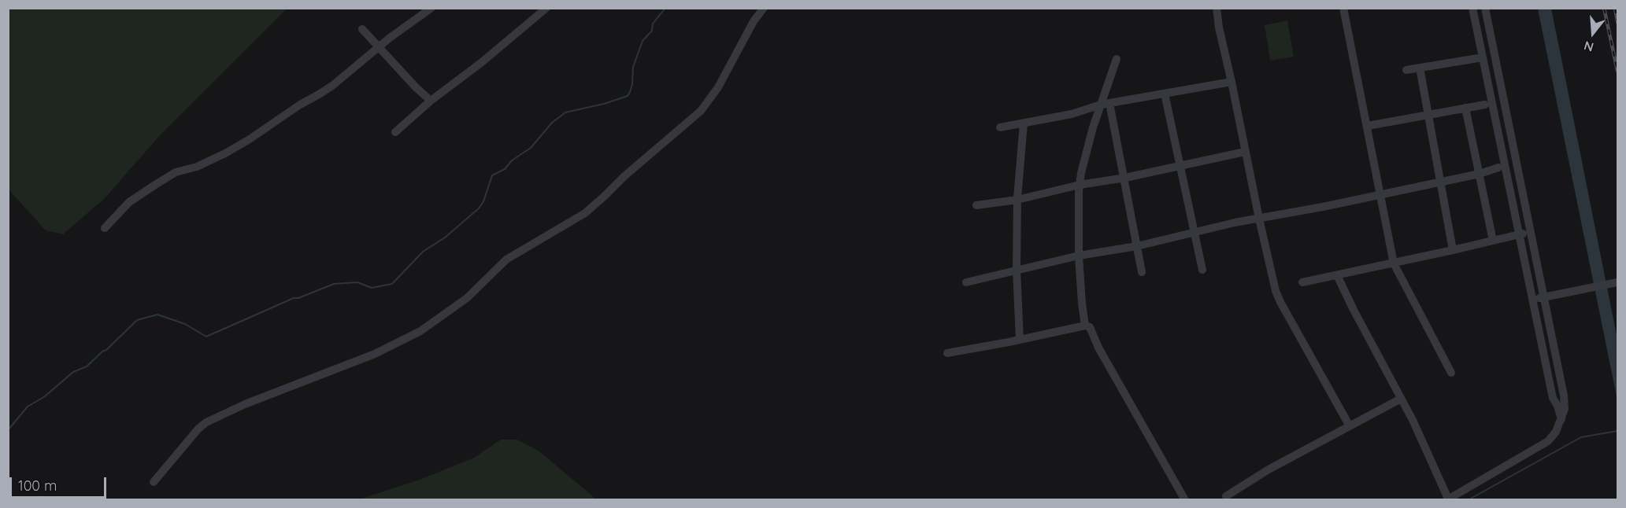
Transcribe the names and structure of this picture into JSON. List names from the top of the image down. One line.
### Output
{"scale_bar":"100 m","north":"bottom"}
